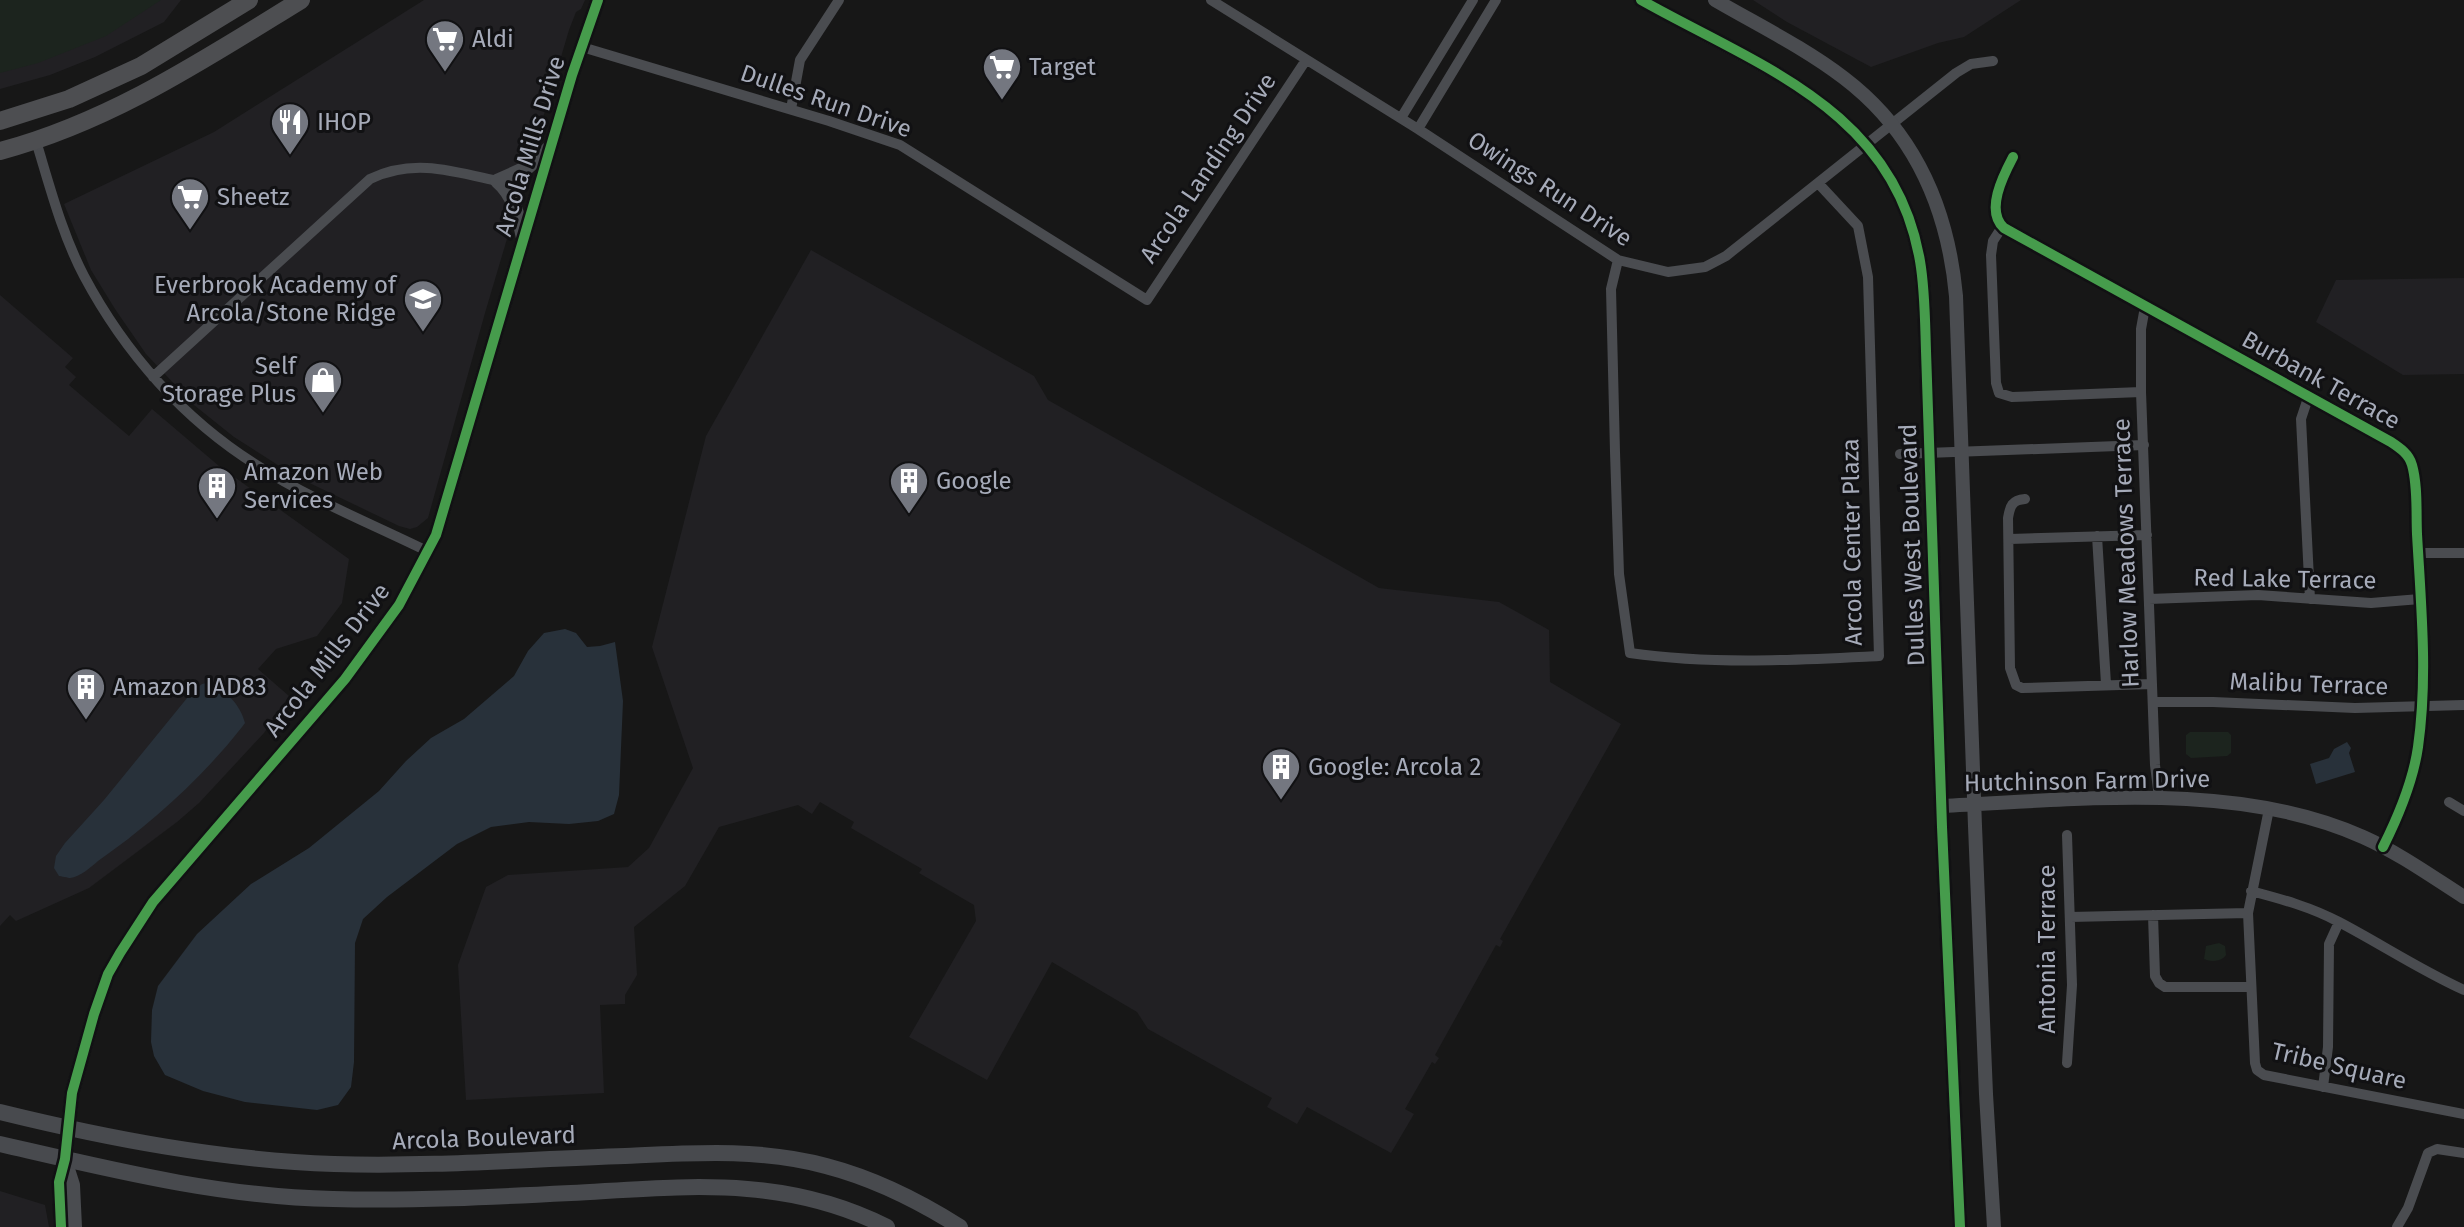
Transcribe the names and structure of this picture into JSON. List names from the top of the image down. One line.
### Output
{"streets":{"main road":["Arcola Boulevard"],"street":["Dulles Run Drive","Arcola Mills Drive","Arcola Landing Drive","Owings Run Drive","Burbank Terrace","Arcola Center Plaza","Dulles West Boulevard","Harlow Meadows Terrace","Red Lake Terrace","Malibu Terrace","Hutchinson Farm Drive","Antonia Terrace","Tribe Square"]},"crossings":[["Dulles Run Drive","Arcola Mills Drive"],["Dulles Run Drive","Arcola Landing Drive"],["Arcola Mills Drive","Arcola Boulevard"],["Arcola Landing Drive","Owings Run Drive"],["Owings Run Drive","Arcola Center Plaza"],["Owings Run Drive","Dulles West Boulevard"],["Burbank Terrace","Harlow Meadows Terrace"],["Burbank Terrace","Red Lake Terrace"],["Burbank Terrace","Malibu Terrace"],["Burbank Terrace","Hutchinson Farm Drive"],["Dulles West Boulevard","Hutchinson Farm Drive"],["Harlow Meadows Terrace","Red Lake Terrace"],["Harlow Meadows Terrace","Malibu Terrace"],["Harlow Meadows Terrace","Hutchinson Farm Drive"],["Hutchinson Farm Drive","Tribe Square"]],"places":{"supermarket":["Aldi","Target","Sheetz"],"restaurant":["IHOP"],"school or university":["Everbrook Academy of Arcola/Stone Ridge"],"shop":["Self Storage Plus"],"building":["Google","Amazon Web Services","Amazon IAD83","Google: Arcola 2"]}}
